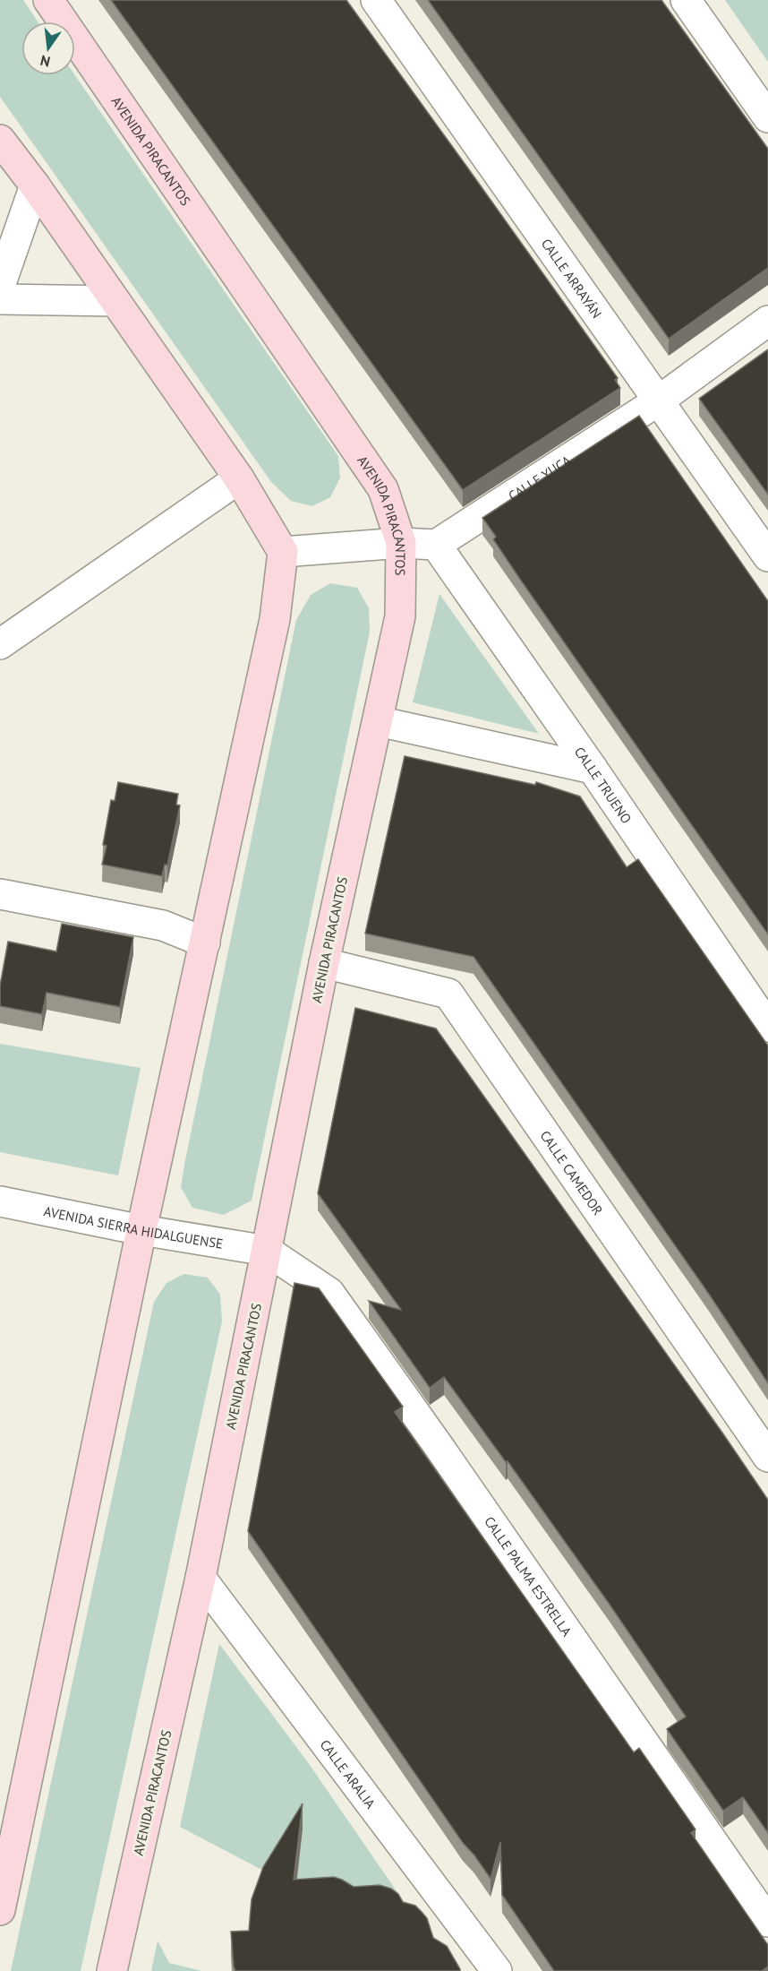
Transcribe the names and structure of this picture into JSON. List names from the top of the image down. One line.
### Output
{"streets":{"street":["AVENIDA PIRACANTOS","CALLE ARRAYÁN","CALLE YUCA","CALLE TRUENO","CALLE CAMEDOR","AVENIDA SIERRA HIDALGUENSE","CALLE PALMA ESTRELLA","CALLE ARALIA"]},"crossings":[["AVENIDA PIRACANTOS","CALLE CAMEDOR"],["AVENIDA PIRACANTOS","AVENIDA SIERRA HIDALGUENSE"],["AVENIDA PIRACANTOS","CALLE PALMA ESTRELLA"],["AVENIDA PIRACANTOS","CALLE ARALIA"],["CALLE ARRAYÁN","CALLE YUCA"],["CALLE YUCA","CALLE TRUENO"],["AVENIDA SIERRA HIDALGUENSE","CALLE PALMA ESTRELLA"]],"north":"bottom"}
